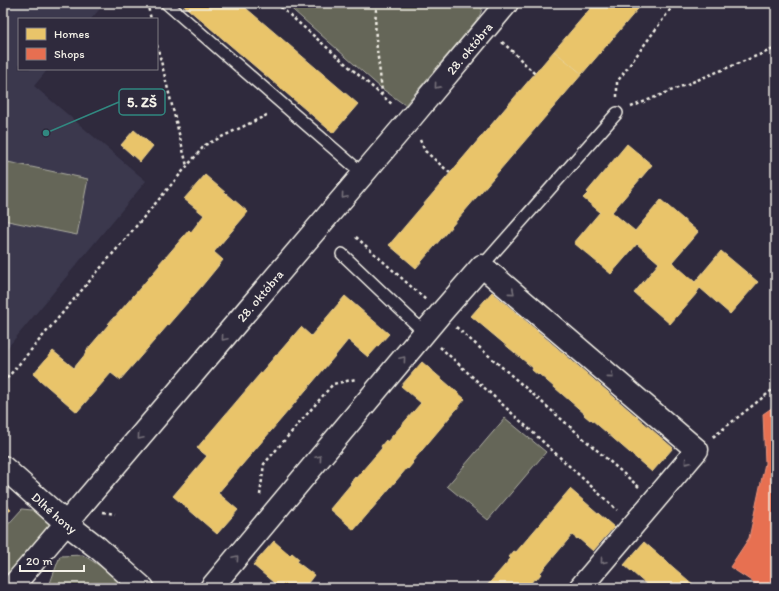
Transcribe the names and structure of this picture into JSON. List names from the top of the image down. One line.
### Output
{"streets":{"street":["28. októbra","Dlhé hony"]},"crossings":[["28. októbra","Dlhé hony"]],"places":["5. ZŠ"],"legend":["Homes","Shops"],"scale_bar":"20 m"}
